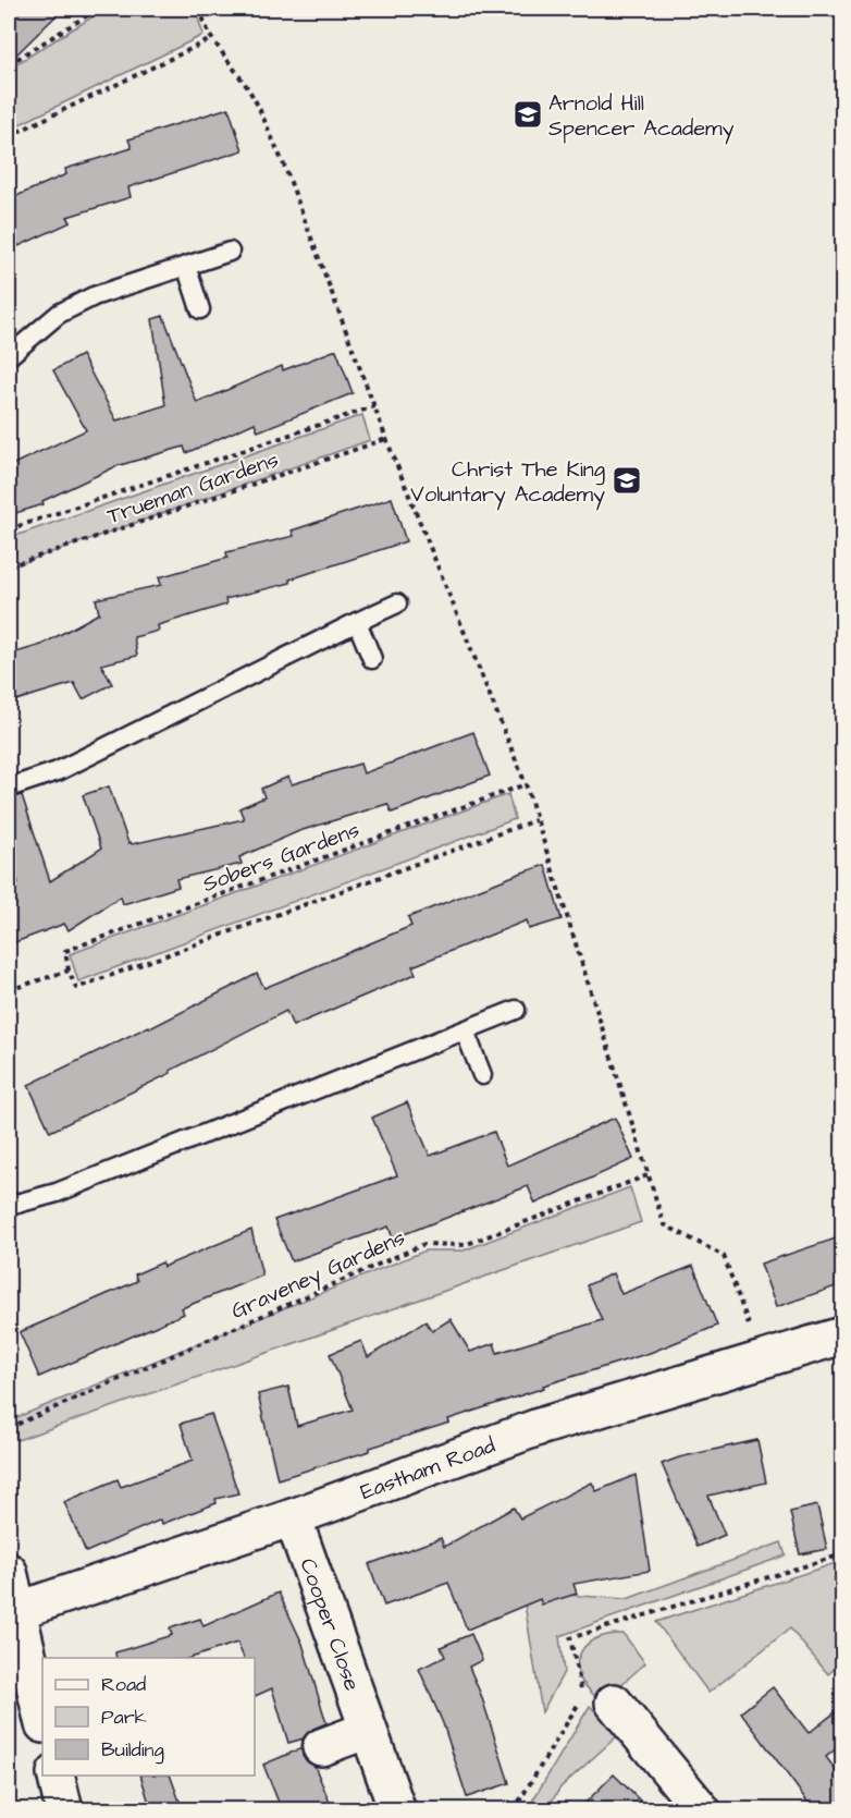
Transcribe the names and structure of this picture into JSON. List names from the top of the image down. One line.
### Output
{"streets":{"street":["Eastham Road","Cooper Close"],"path":["Trueman Gardens","Sobers Gardens","Graveney Gardens"]},"crossings":[["Eastham Road","Cooper Close"]],"places":{"school or university":["Arnold Hill Spencer Academy","Christ The King Voluntary Academy"]},"legend":["Road","Park","Building"]}
